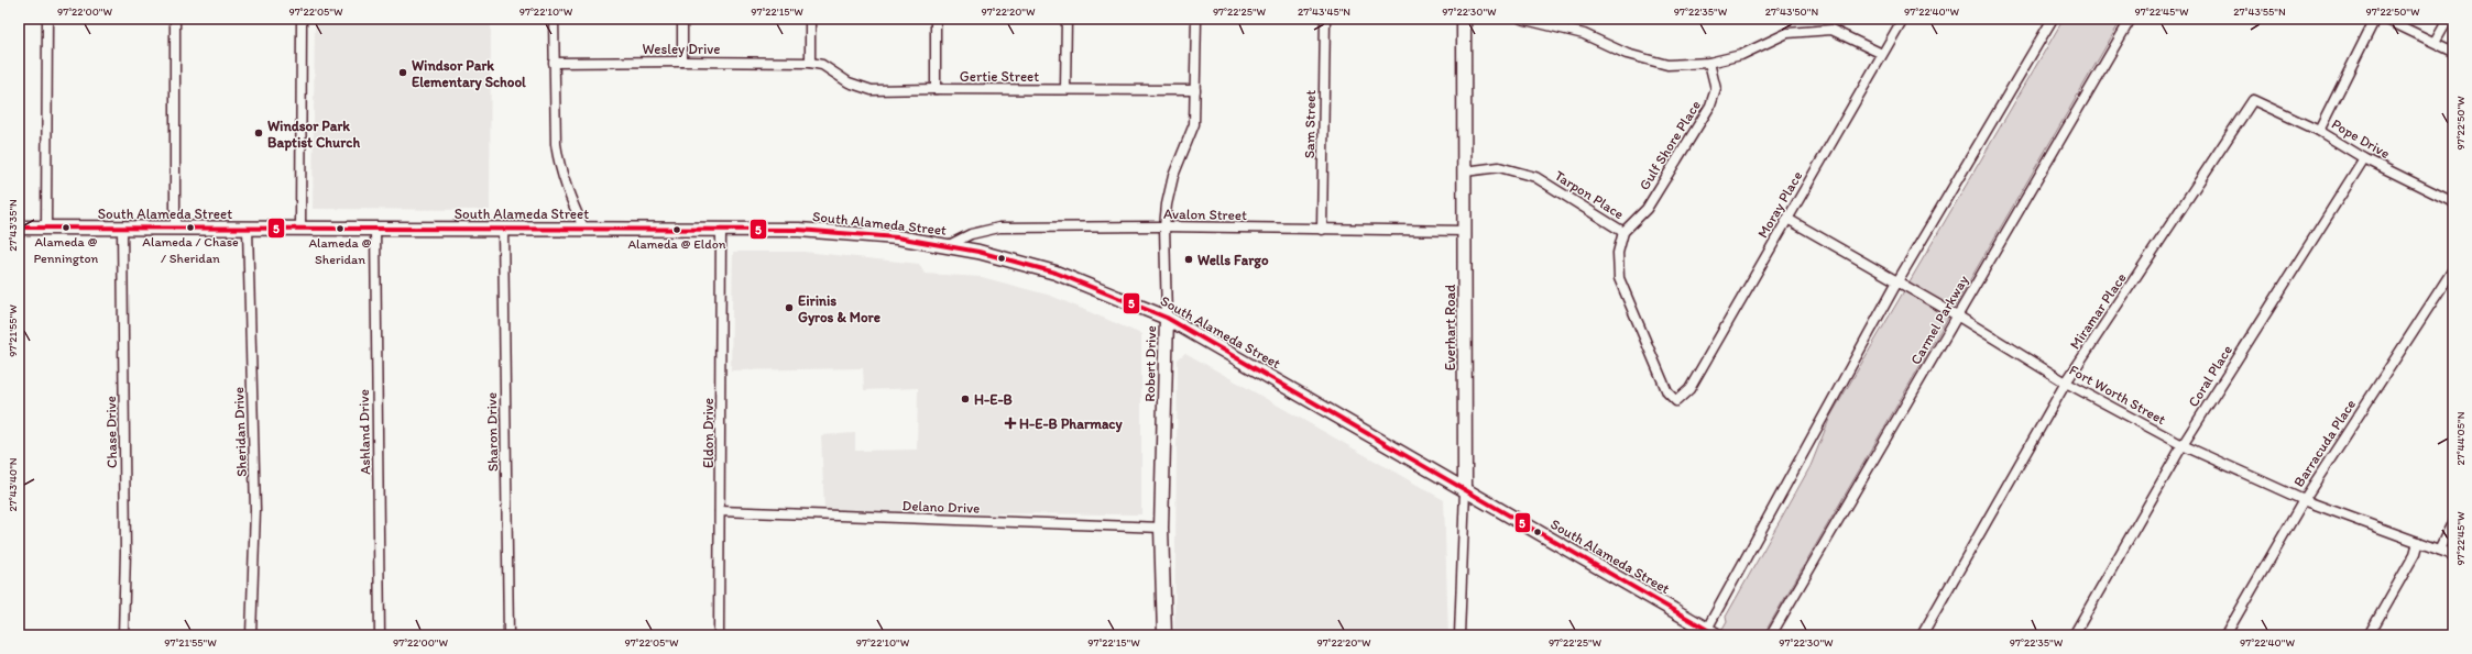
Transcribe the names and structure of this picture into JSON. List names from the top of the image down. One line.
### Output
{"streets":{"main road":["South Alameda Street","Everhart Road","Robert Drive"],"street":["Wesley Drive","Gertie Street","Sam Street","Pope Drive","Gulf Shore Place","Tarpon Place","Moray Place","Avalon Street","Miramar Place","Carmel Parkway","Coral Place","Fort Worth Street","Chase Drive","Sheridan Drive","Ashland Drive","Sharon Drive","Eldon Drive","Barracuda Place","Delano Drive"]},"crossings":[["Wesley Drive","Gertie Street"],["Gertie Street","Robert Drive"],["Sam Street","Avalon Street"],["Pope Drive","Miramar Place"],["Pope Drive","Coral Place"],["Gulf Shore Place","Tarpon Place"],["Tarpon Place","Moray Place"],["Tarpon Place","Everhart Road"],["Moray Place","Fort Worth Street"],["South Alameda Street","Avalon Street"],["South Alameda Street","Everhart Road"],["South Alameda Street","Robert Drive"],["South Alameda Street","Chase Drive"],["South Alameda Street","Sheridan Drive"],["South Alameda Street","Ashland Drive"],["South Alameda Street","Sharon Drive"],["South Alameda Street","Eldon Drive"],["Avalon Street","Everhart Road"],["Avalon Street","Robert Drive"],["Miramar Place","Fort Worth Street"],["Carmel Parkway","Fort Worth Street"],["Robert Drive","Delano Drive"],["Coral Place","Fort Worth Street"],["Fort Worth Street","Barracuda Place"],["Eldon Drive","Delano Drive"]],"places":{"other":["Windsor Park Elementary School","Windsor Park Baptist Church","Alameda @ Pennington","Alameda / Chase / Sheridan","Alameda @ Sheridan","Alameda @ Eldon","Wells Fargo","Eirinis Gyros & More","H-E-B"],"health":["H-E-B Pharmacy"]},"lines":["transit line 5"],"coordinates":["97°22'00\"W","97°22'05\"W","97°22'10\"W","97°22'15\"W","97°22'20\"W","97°22'25\"W","27°43'45\"N","97°22'30\"W","97°22'35\"W","27°43'50\"N","97°22'40\"W","97°22'45\"W","27°43'55\"N","97°22'50\"W","27°43'35\"N","97°21'55\"W","27°44'05\"N","27°43'40\"N"]}
